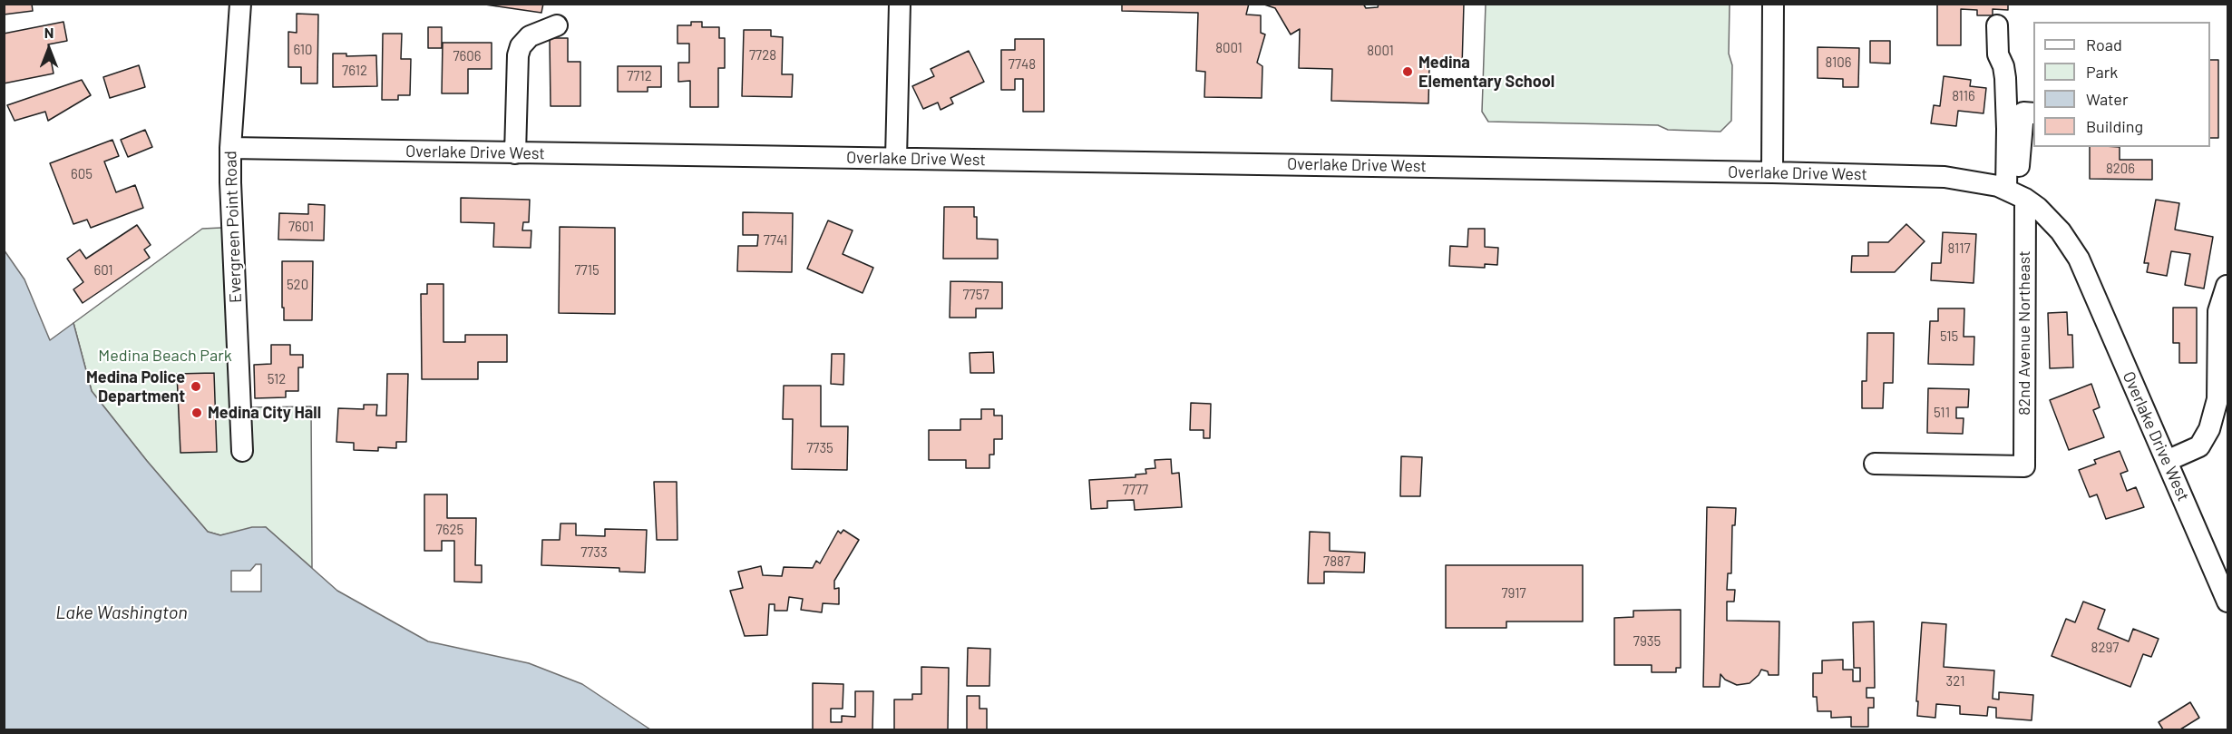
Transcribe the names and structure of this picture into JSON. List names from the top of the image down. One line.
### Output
{"streets":{"street":["Overlake Drive West","Evergreen Point Road","82nd Avenue Northeast"]},"crossings":[["Overlake Drive West","Evergreen Point Road"],["Overlake Drive West","82nd Avenue Northeast"]],"water":["Lake Washington"],"parks":["Medina Beach Park"],"places":["Medina Elementary School","Medina Police Department","Medina City Hall"],"house_numbers":["8001","610","8001","7728","7606","8106","7748","7612","7712","8116","8206","605","7601","7741","8117","601","7715","520","7757","515","512","511","7735","7777","7625","7733","7887","7917","7935","8297","321"],"legend":["Road","Park","Water","Building"],"north":"top"}
